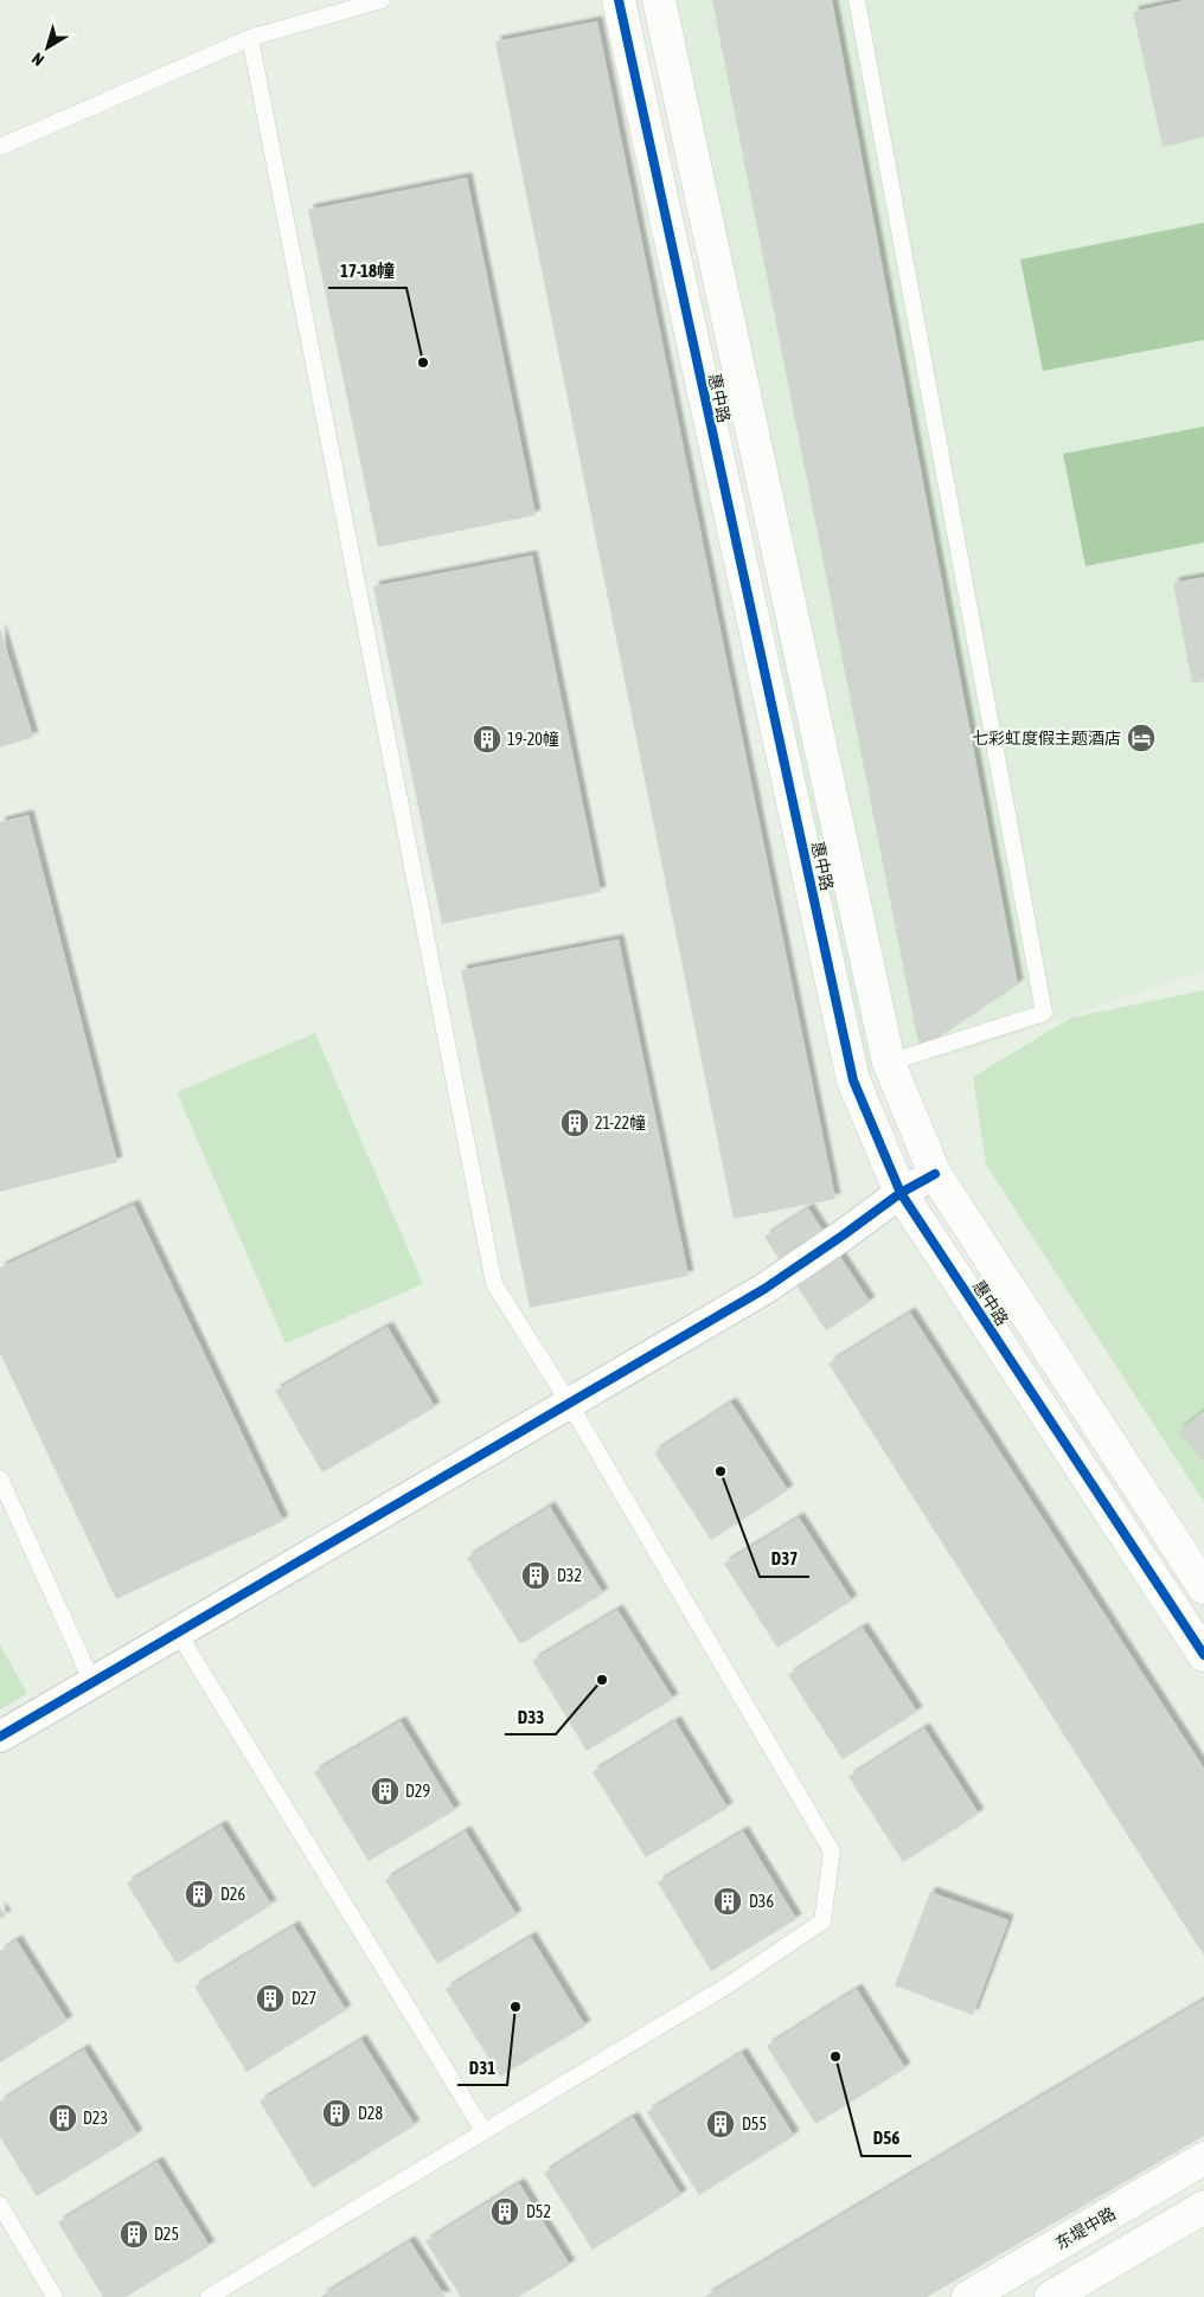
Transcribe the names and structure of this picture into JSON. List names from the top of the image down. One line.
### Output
{"streets":{"street":["惠中路","东堤中路"]},"places":{"other":["17-18幢","D37","D33","D31","D56"],"hotel":["七彩虹度假主题酒店"],"building":["19-20幢","21-22幢","D32","D29","D26","D36","D27","D28","D23","D55","D52","D25"]},"north":"bottom left"}
